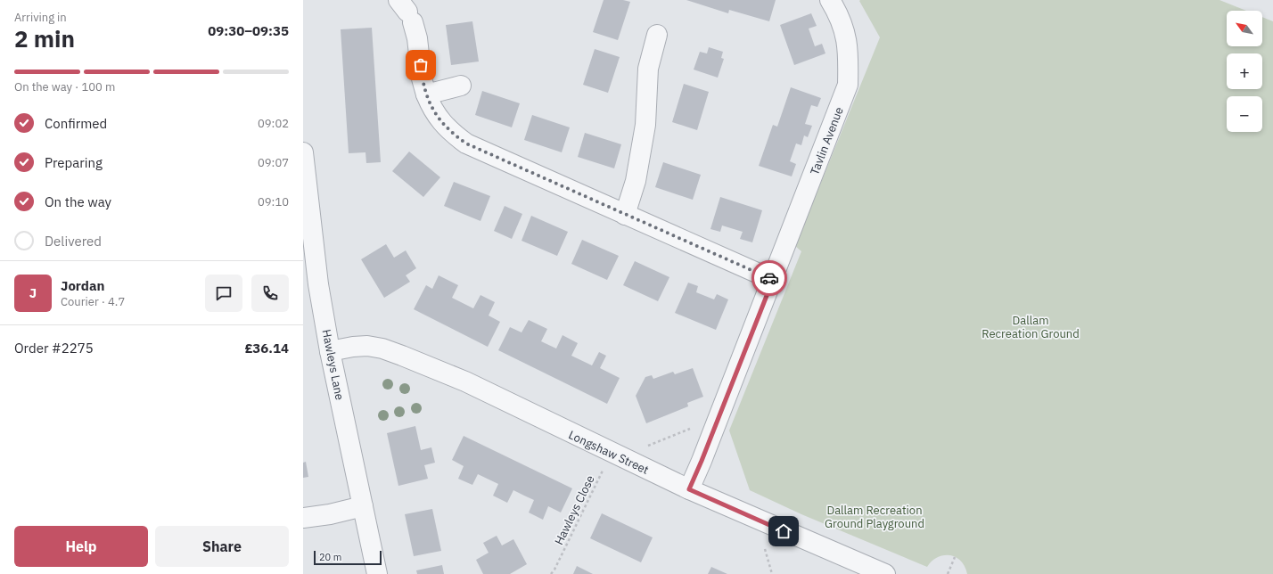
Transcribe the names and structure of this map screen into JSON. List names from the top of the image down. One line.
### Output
{"streets":{"street":["Tavlin Avenue","Hawleys Lane","Longshaw Street"],"path":["Hawleys Close"]},"crossings":[["Tavlin Avenue","Longshaw Street"],["Hawleys Lane","Longshaw Street"],["Longshaw Street","Hawleys Close"]],"parks":["Dallam Recreation Ground","Dallam Recreation Ground Playground"],"scale_bar":"20 m","north":"top left","page":{"heading":["2 min","Arriving in","09:30–09:35"],"panel":["Jordan","Courier · 4.7","Order #2275","£36.14"],"map_buttons":["+","−"],"bar":"On the way · 100 m","list":[["Confirmed","09:02"],["Preparing","09:07"],["On the way","09:10"],"Delivered"],"round":"J","buttons":["Help","Share"],"scale":"20 m"}}
